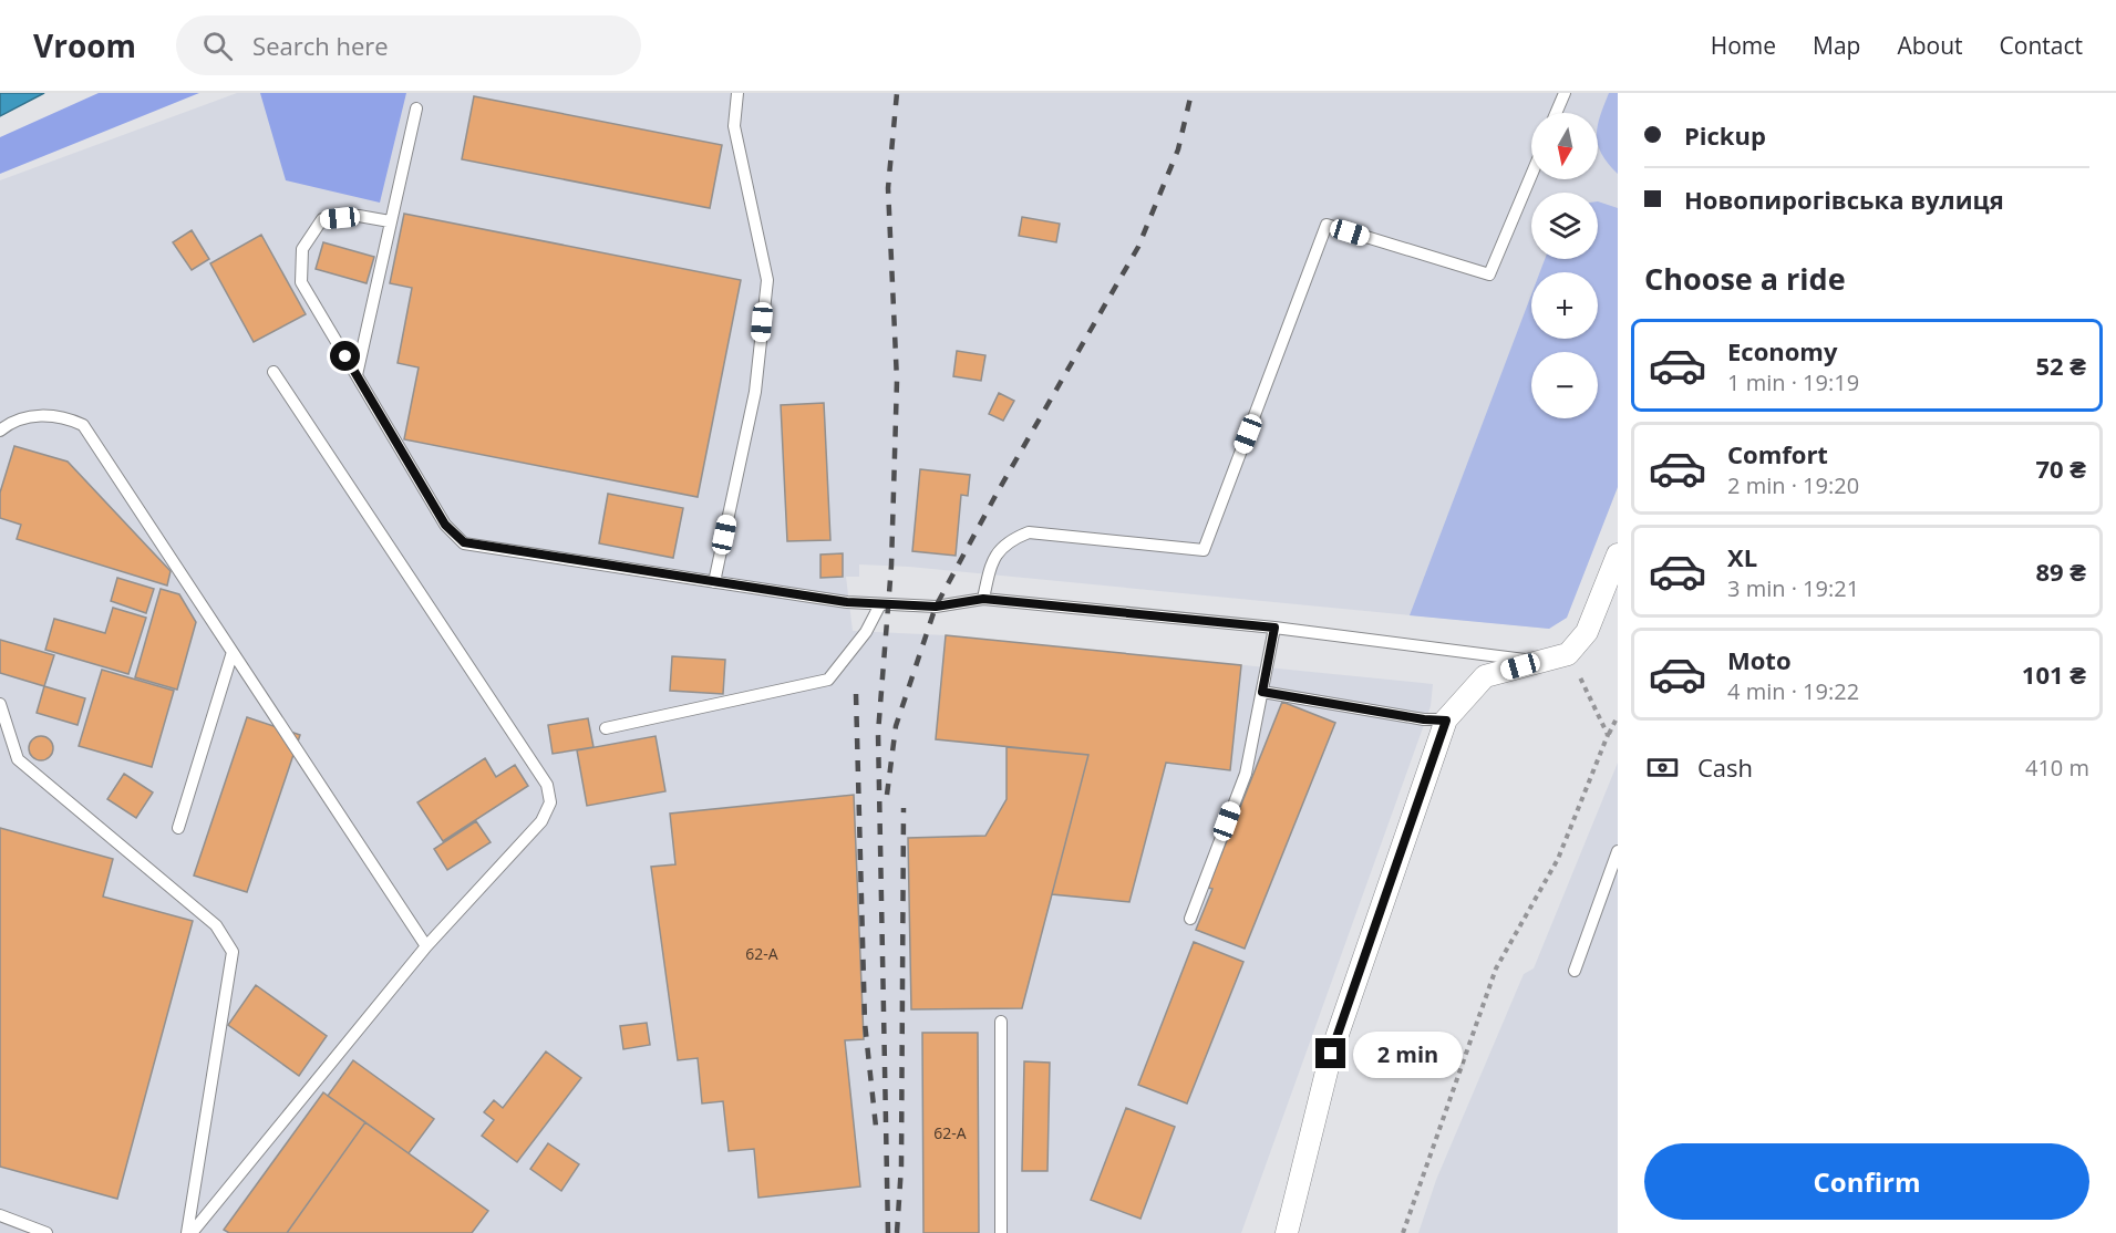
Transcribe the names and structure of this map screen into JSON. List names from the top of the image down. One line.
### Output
{"house_numbers":["62-А","62-А"],"north":"bottom","page":{"header":"Vroom","search":"Search here","nav":["Home","Map","About","Contact"],"banner":["Pickup","Новопирогівська вулиця"],"map_buttons":["+","−"],"heading":"Choose a ride","list":[{"name":"Economy","note":"1 min · 19:19","value":"52 ₴"},{"name":"Comfort","note":"2 min · 19:20","value":"70 ₴"},{"name":"XL","note":"3 min · 19:21","value":"89 ₴"},{"name":"Moto","note":"4 min · 19:22","value":"101 ₴"}],"pay":["Cash","410 m"],"bubble":"2 min","buttons":"Confirm"}}
